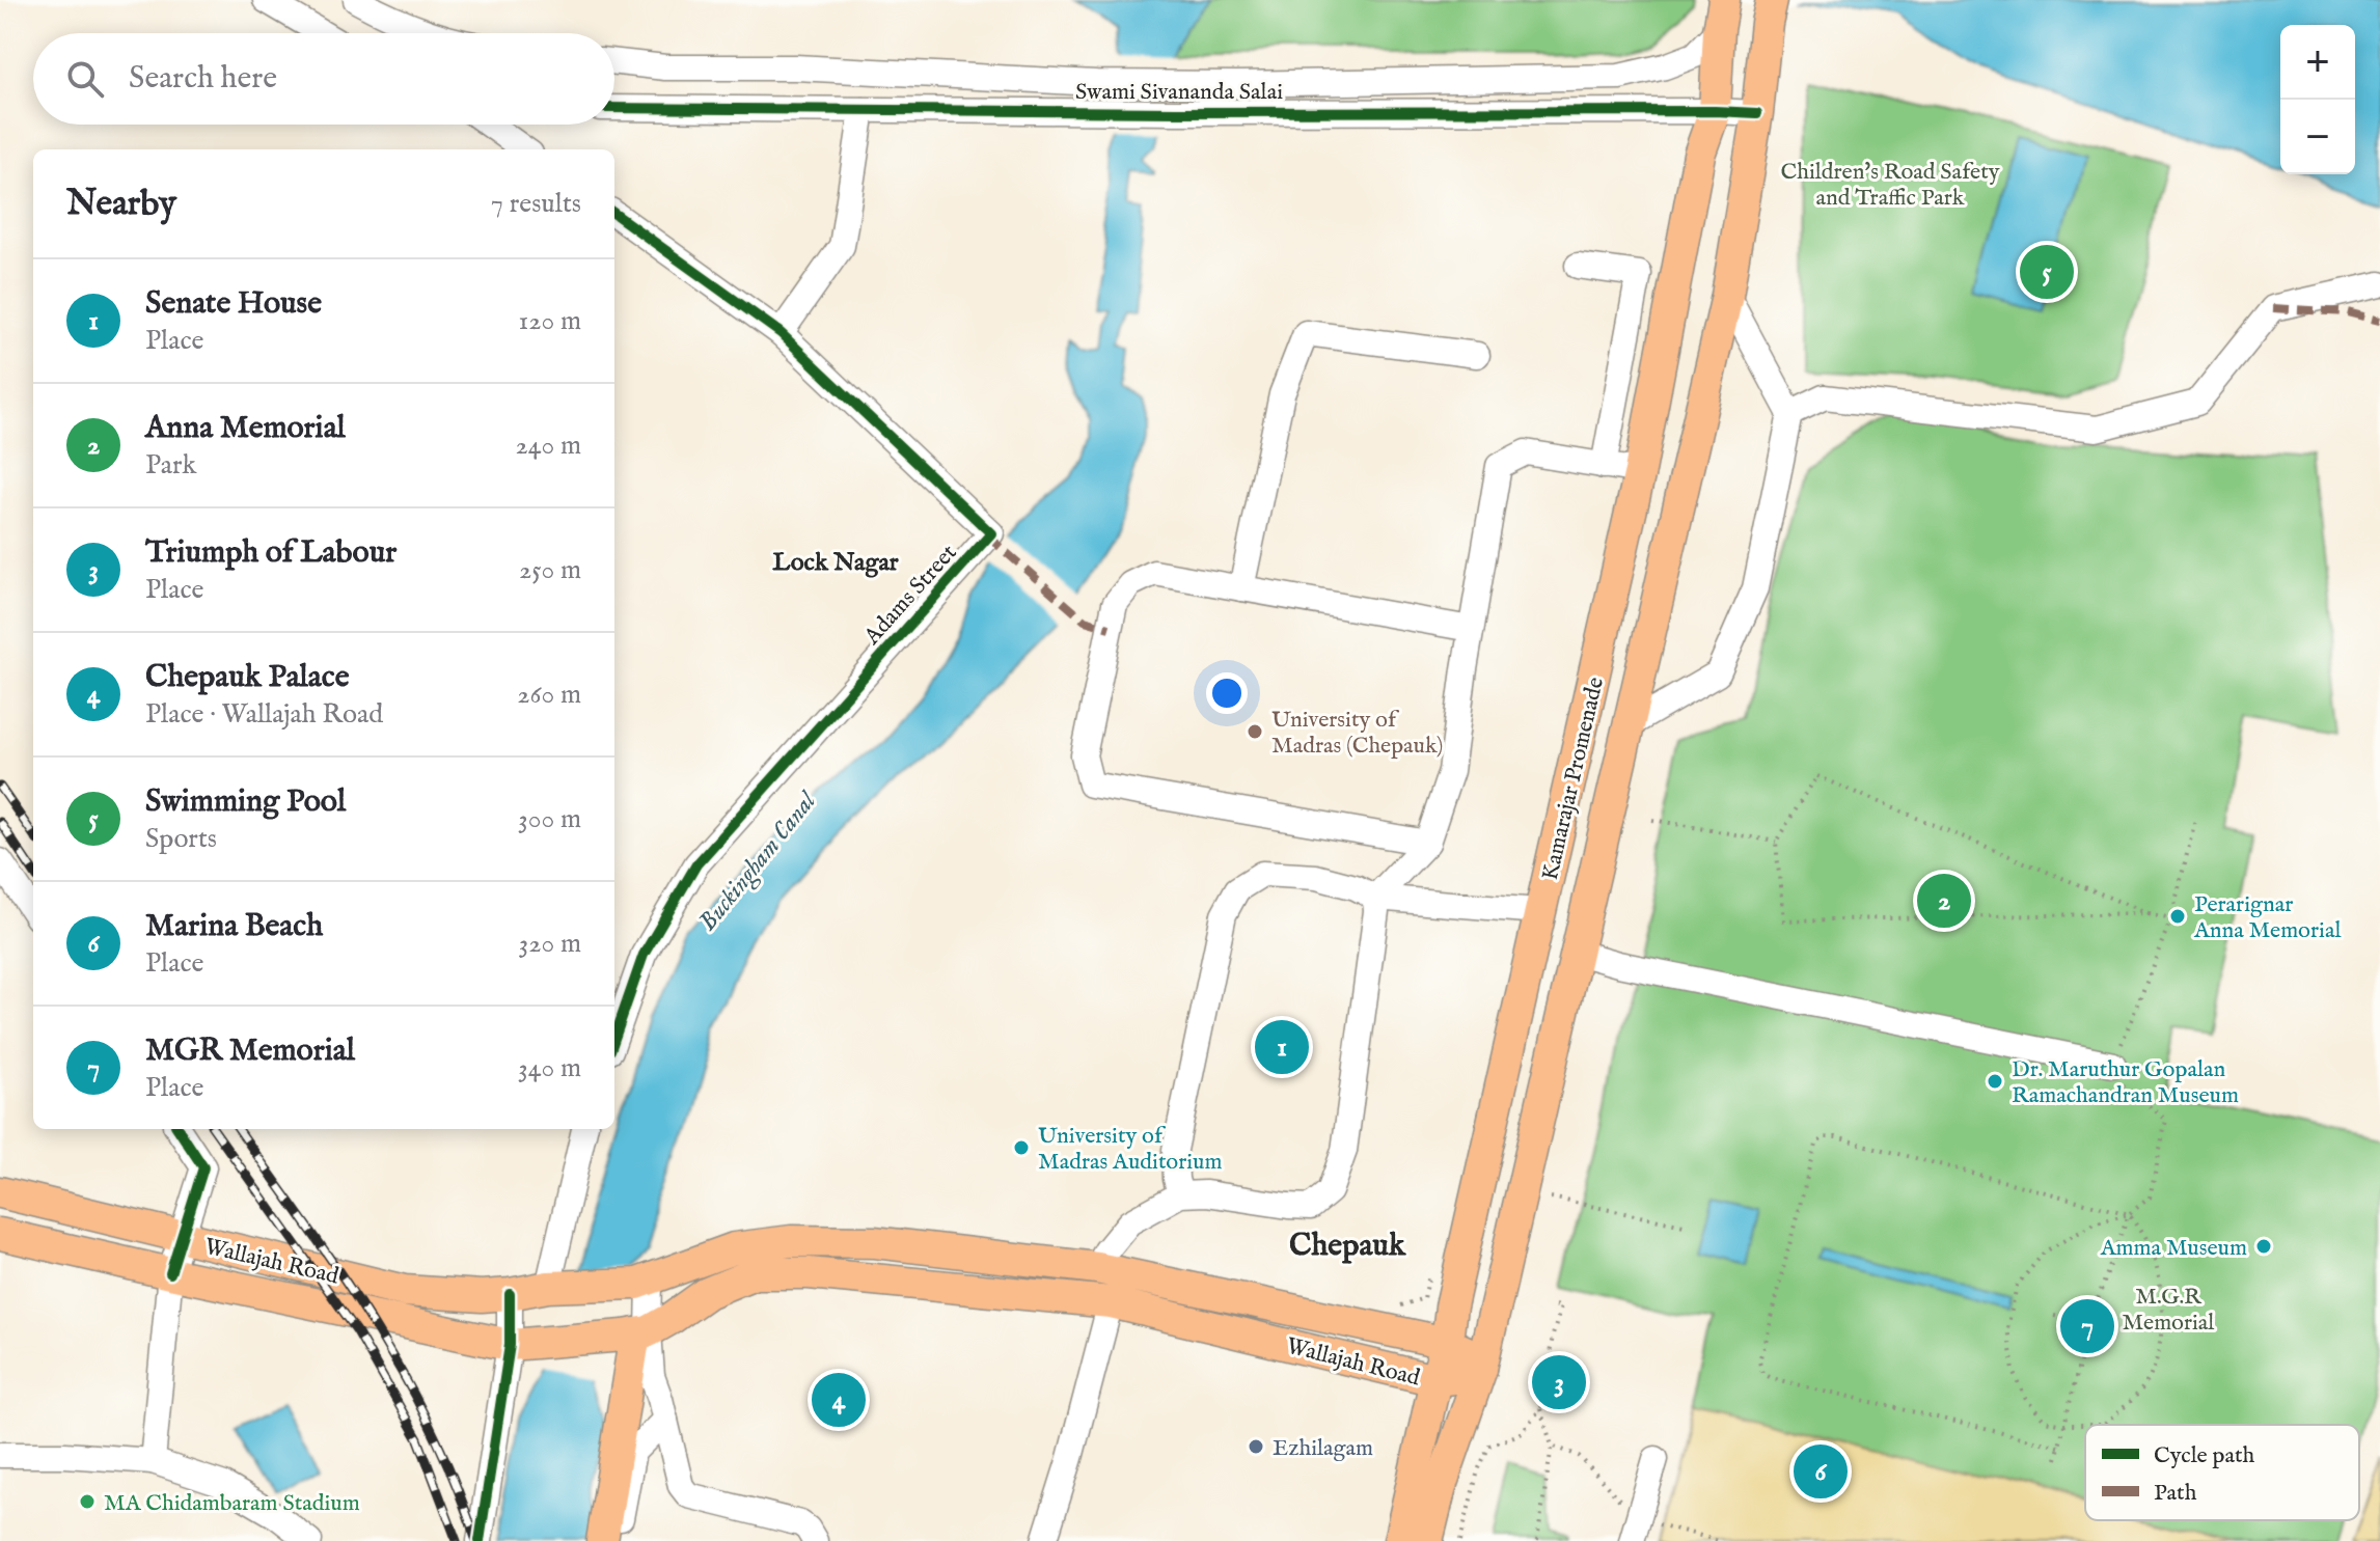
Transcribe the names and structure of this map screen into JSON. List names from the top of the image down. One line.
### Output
{"streets":{"main road":["Kamarajar Promenade","Wallajah Road"],"street":["Swami Sivananda Salai","Adams Street"]},"crossings":[["Swami Sivananda Salai","Kamarajar Promenade"],["Kamarajar Promenade","Wallajah Road"]],"districts":["Lock Nagar","Chepauk"],"water":["Buckingham Canal"],"parks":["Children's Road Safety and Traffic Park","M.G.R Memorial"],"places":["University of Madras (Chepauk)","Perarignar Anna Memorial","Dr. Maruthur Gopalan Ramachandran Museum","University of Madras Auditorium","Amma Museum","Ezhilagam","MA Chidambaram Stadium"],"legend":["Cycle path","Path"],"page":{"map_buttons":["+","−"],"search":"Search here","heading":["Nearby","7 results"],"pins":["5","2","1","7","3","4","6"],"list":[{"mark":"1","name":"Senate House","note":"Place","value":"120 m"},{"mark":"2","name":"Anna Memorial","note":"Park","value":"240 m"},{"mark":"3","name":"Triumph of Labour","note":"Place","value":"250 m"},{"mark":"4","name":"Chepauk Palace","note":"Place · Wallajah Road","value":"260 m"},{"mark":"5","name":"Swimming Pool","note":"Sports","value":"300 m"},{"mark":"6","name":"Marina Beach","note":"Place","value":"320 m"},{"mark":"7","name":"MGR Memorial","note":"Place","value":"340 m"}]}}
